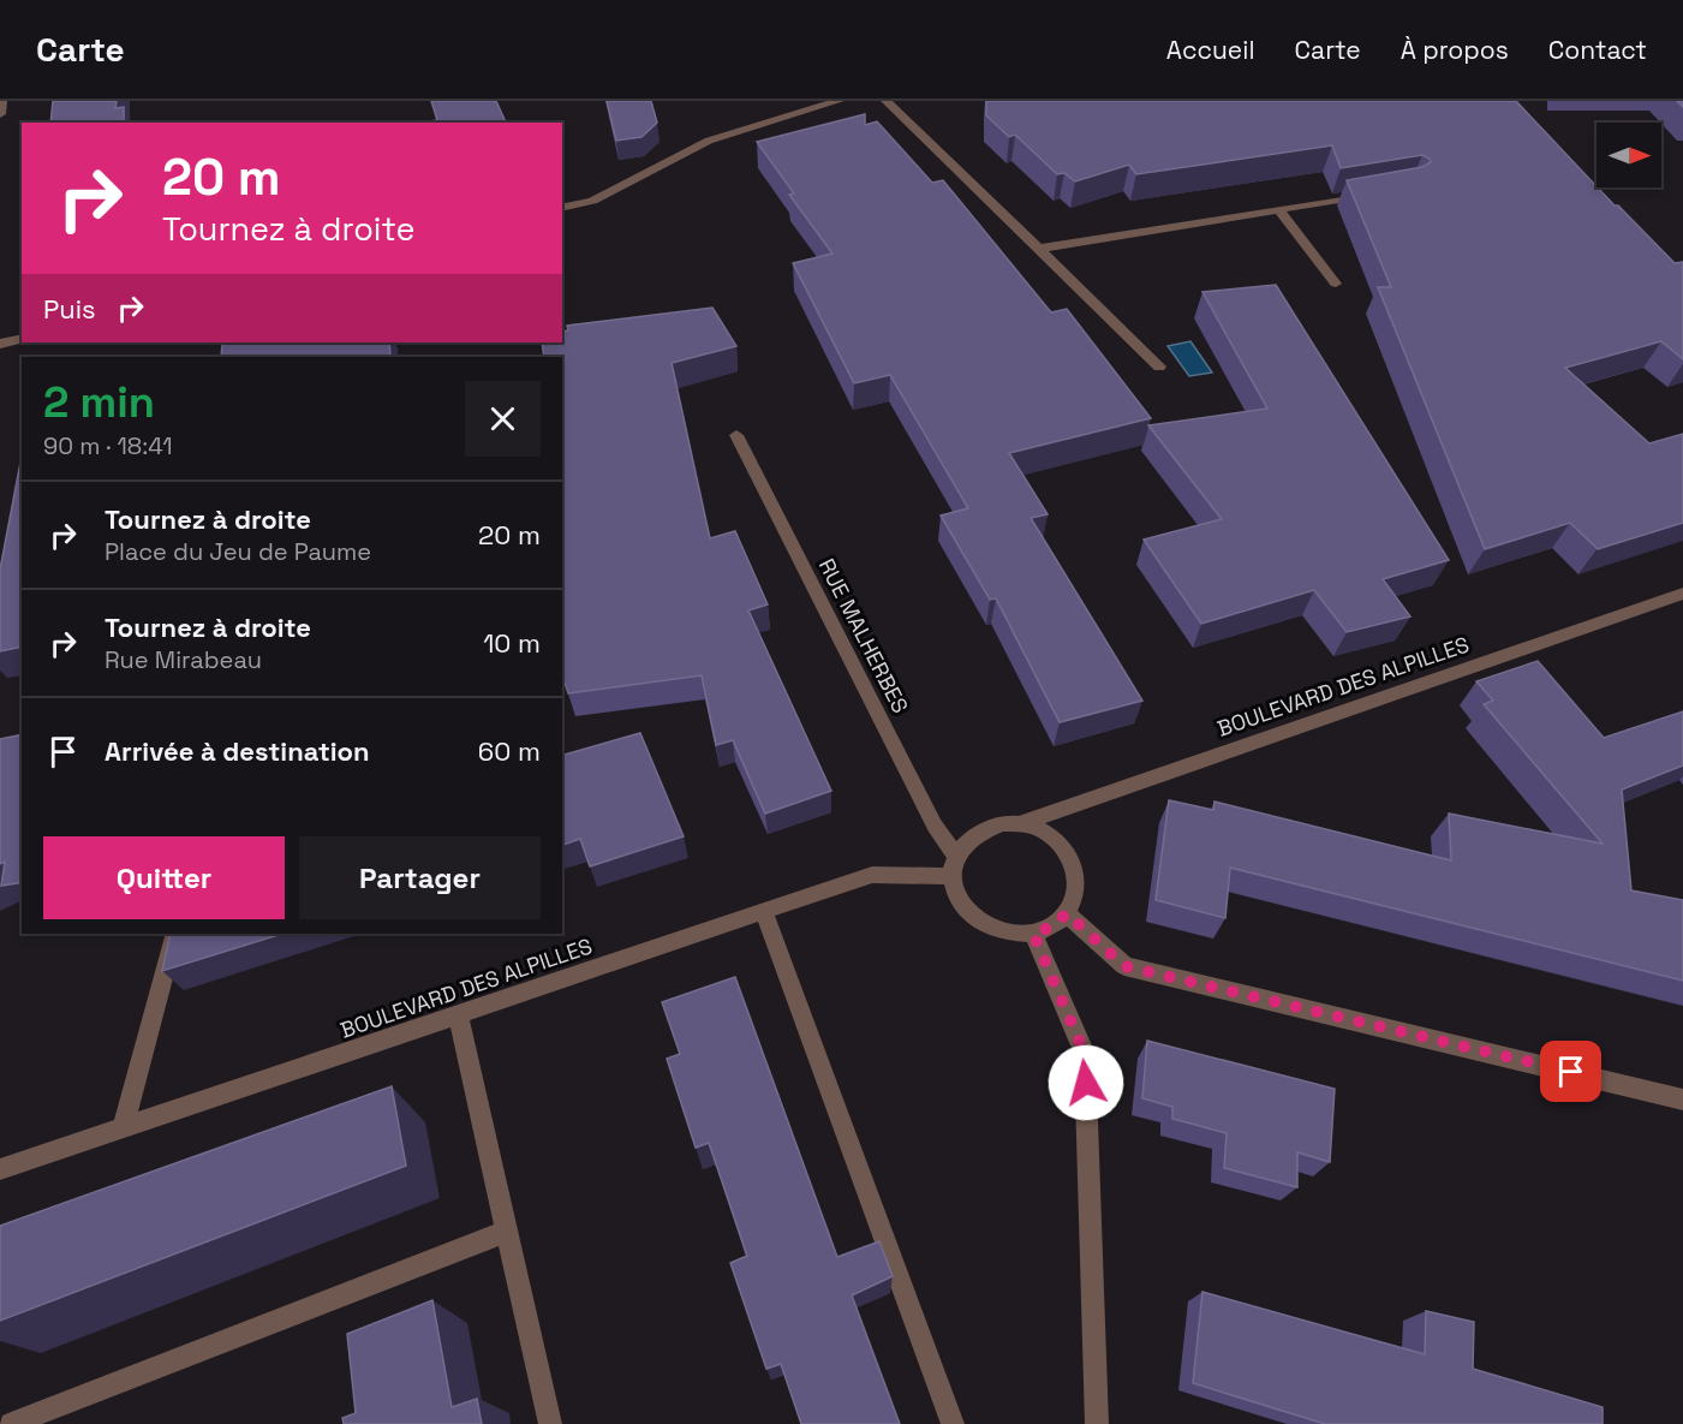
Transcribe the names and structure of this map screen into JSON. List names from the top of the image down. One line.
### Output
{"streets":{"street":["RUE MALHERBES","BOULEVARD DES ALPILLES"]},"crossings":[["RUE MALHERBES","BOULEVARD DES ALPILLES"]],"north":"right","page":{"header":"Carte","nav":["Accueil","Carte","À propos","Contact"],"turn":["20 m","Tournez à droite"],"then":"Puis","heading":["2 min","90 m · 18:41"],"list":[{"name":"Tournez à droite","note":"Place du Jeu de Paume","value":"20 m"},{"name":"Tournez à droite","note":"Rue Mirabeau","value":"10 m"},{"name":"Arrivée à destination","value":"60 m"}],"buttons":["Quitter","Partager"]}}
